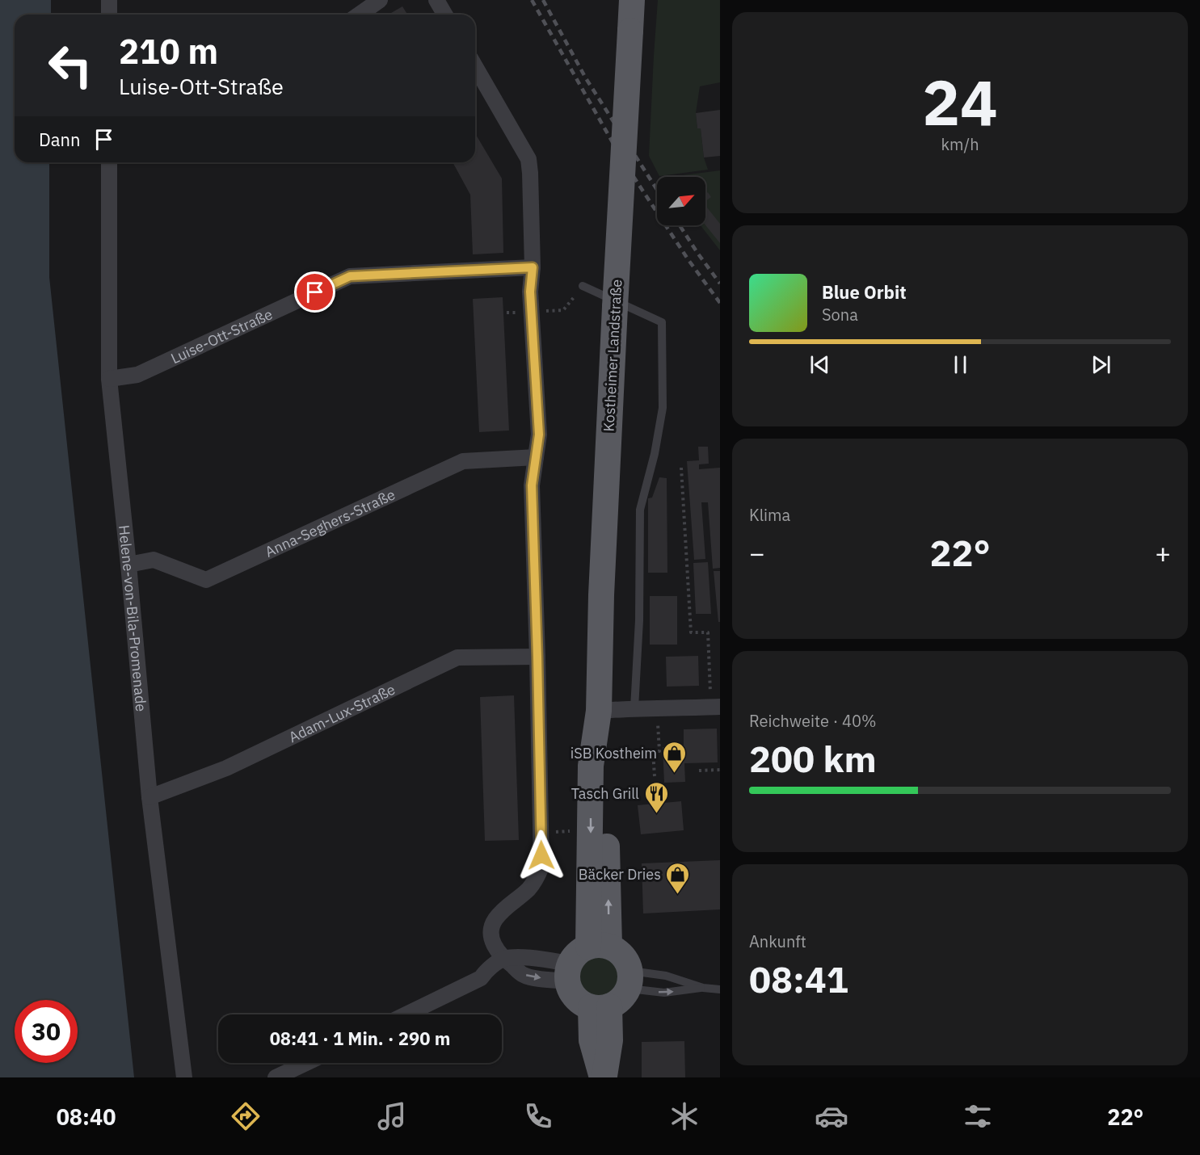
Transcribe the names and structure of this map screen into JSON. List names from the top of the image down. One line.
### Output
{"streets":{"main road":["Kostheimer Landstraße"],"street":["Luise-Ott-Straße","Anna-Seghers-Straße","Helene-von-Bila-Promenade","Adam-Lux-Straße"]},"crossings":[["Luise-Ott-Straße","Helene-von-Bila-Promenade"],["Anna-Seghers-Straße","Helene-von-Bila-Promenade"],["Helene-von-Bila-Promenade","Adam-Lux-Straße"]],"places":{"shop":["iSB Kostheim","Bäcker Dries"],"restaurant":["Tasch Grill"]},"north":"top right","page":{"tile":[["24","km/h"],"Klima",["Reichweite · 40%","200 km"],["Ankunft","08:41"]],"turn":["210 m","Luise-Ott-Straße"],"then":"Dann","song":["Blue Orbit","Sona"],"heat":["−","22°","+"],"limit":"30","trip":"08:41 · 1 Min. · 290 m","tabs":["08:40","22°"]}}
